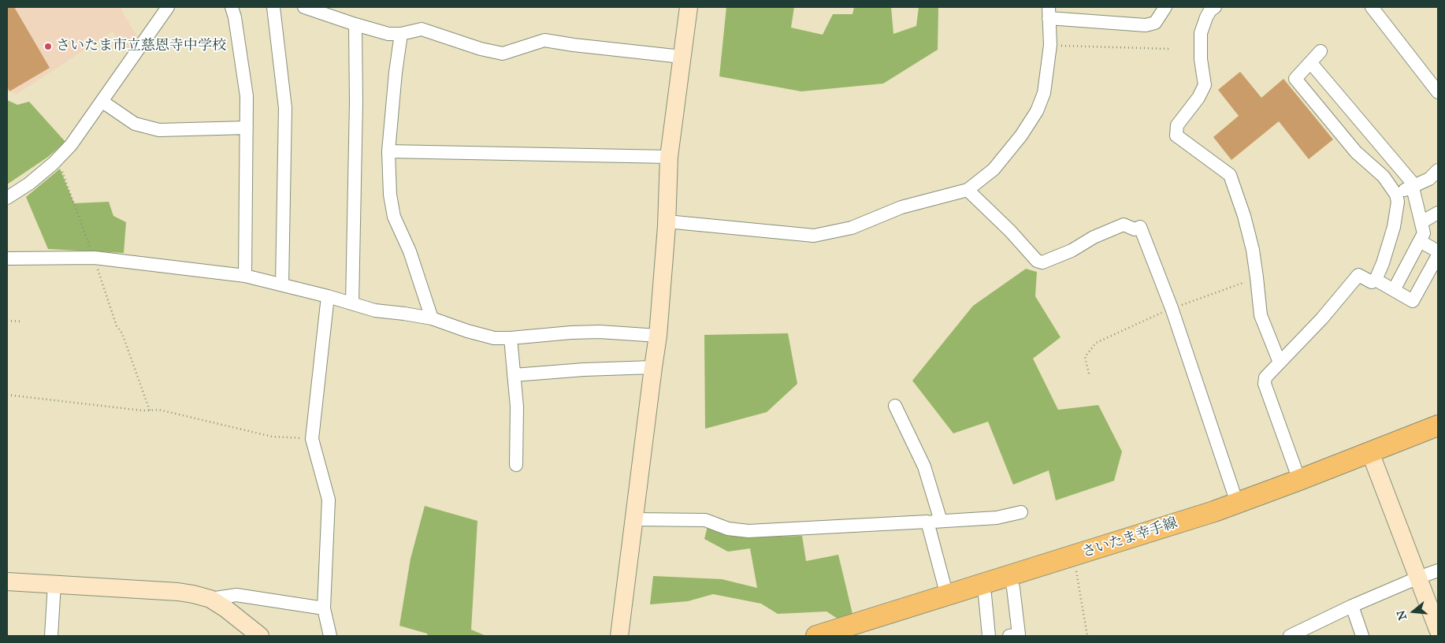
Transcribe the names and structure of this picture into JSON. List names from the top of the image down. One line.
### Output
{"streets":{"main road":["さいたま幸手線"]},"places":["さいたま市立慈恩寺中学校"],"north":"left"}
